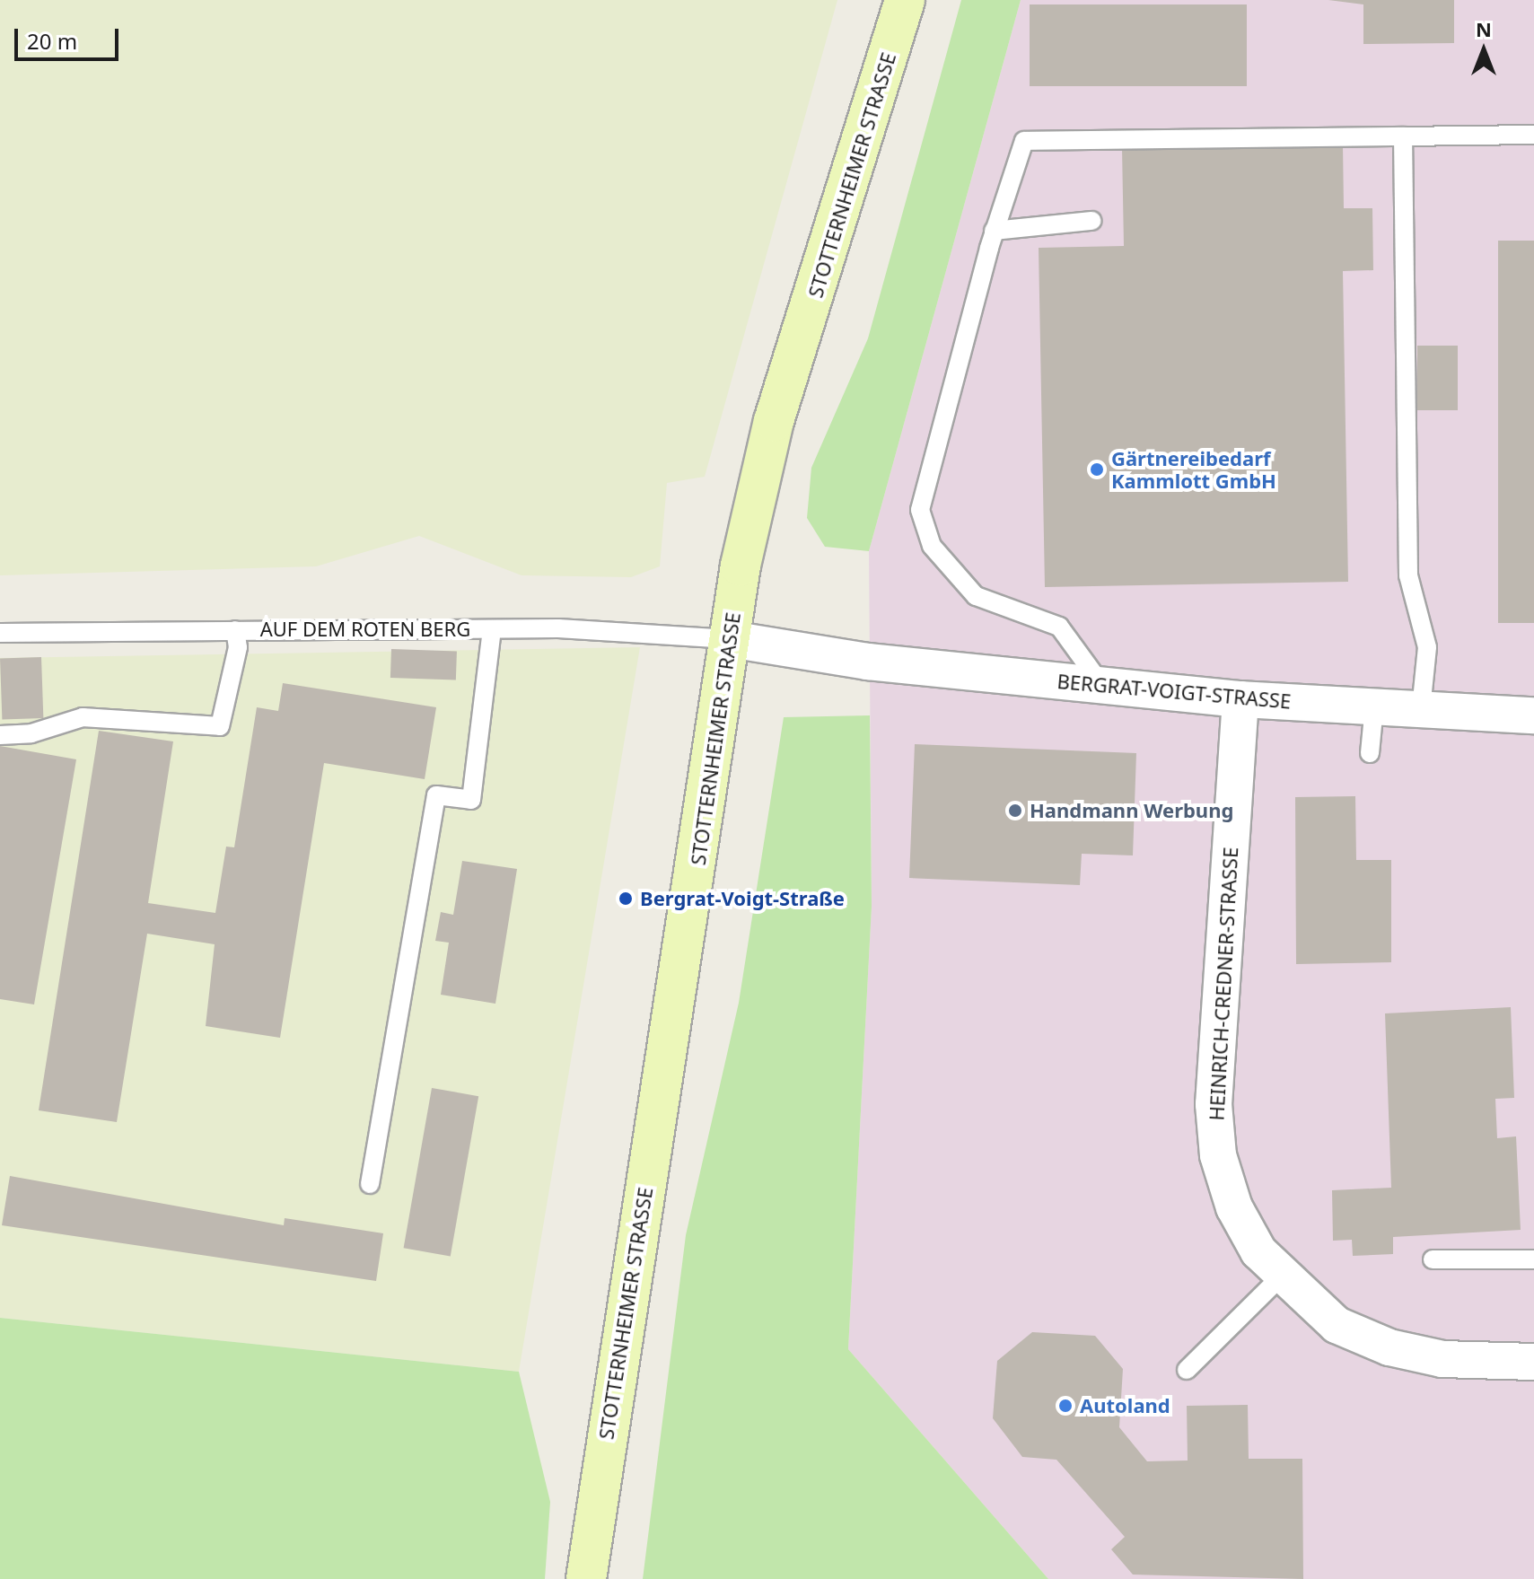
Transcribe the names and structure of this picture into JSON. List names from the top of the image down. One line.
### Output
{"streets":{"main road":["STOTTERNHEIMER STRASSE"],"street":["BERGRAT-VOIGT-STRASSE","HEINRICH-CREDNER-STRASSE"],"lane":["AUF DEM ROTEN BERG"]},"crossings":[["STOTTERNHEIMER STRASSE","AUF DEM ROTEN BERG"],["STOTTERNHEIMER STRASSE","BERGRAT-VOIGT-STRASSE"],["AUF DEM ROTEN BERG","BERGRAT-VOIGT-STRASSE"],["BERGRAT-VOIGT-STRASSE","HEINRICH-CREDNER-STRASSE"]],"places":["Gärtnereibedarf Kammlott GmbH","Handmann Werbung","Bergrat-Voigt-Straße","Autoland"],"scale_bar":"20 m","north":"top"}
